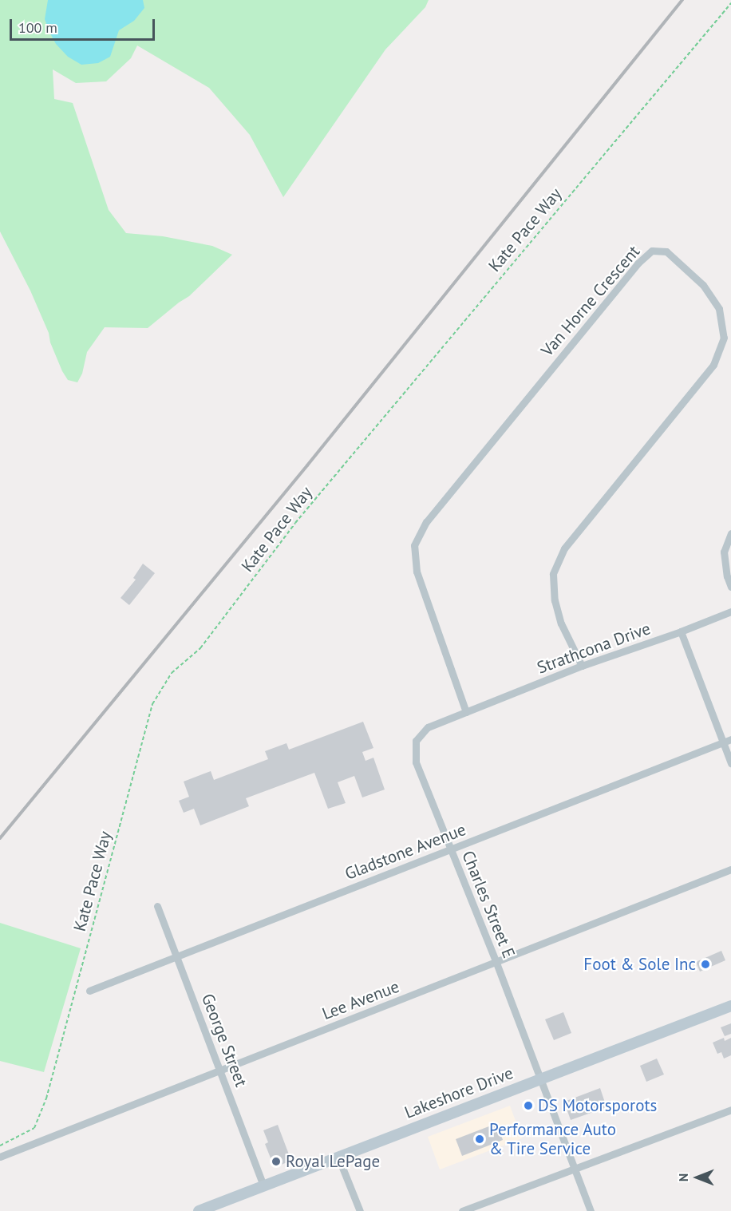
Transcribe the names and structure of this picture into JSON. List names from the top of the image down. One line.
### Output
{"streets":{"main road":["Lakeshore Drive"],"street":["Van Horne Crescent","Strathcona Drive","Gladstone Avenue","Charles Street E","Lee Avenue","George Street"],"path":["Kate Pace Way"]},"crossings":[["Van Horne Crescent","Strathcona Drive"],["Van Horne Crescent","Charles Street E"],["Strathcona Drive","Charles Street E"],["Gladstone Avenue","Charles Street E"],["Gladstone Avenue","George Street"],["Charles Street E","Lee Avenue"],["Charles Street E","Lakeshore Drive"],["Lee Avenue","George Street"],["George Street","Lakeshore Drive"]],"places":["Foot & Sole Inc","DS Motorsporots","Performance Auto & Tire Service","Royal LePage"],"scale_bar":"100 m","north":"left"}
